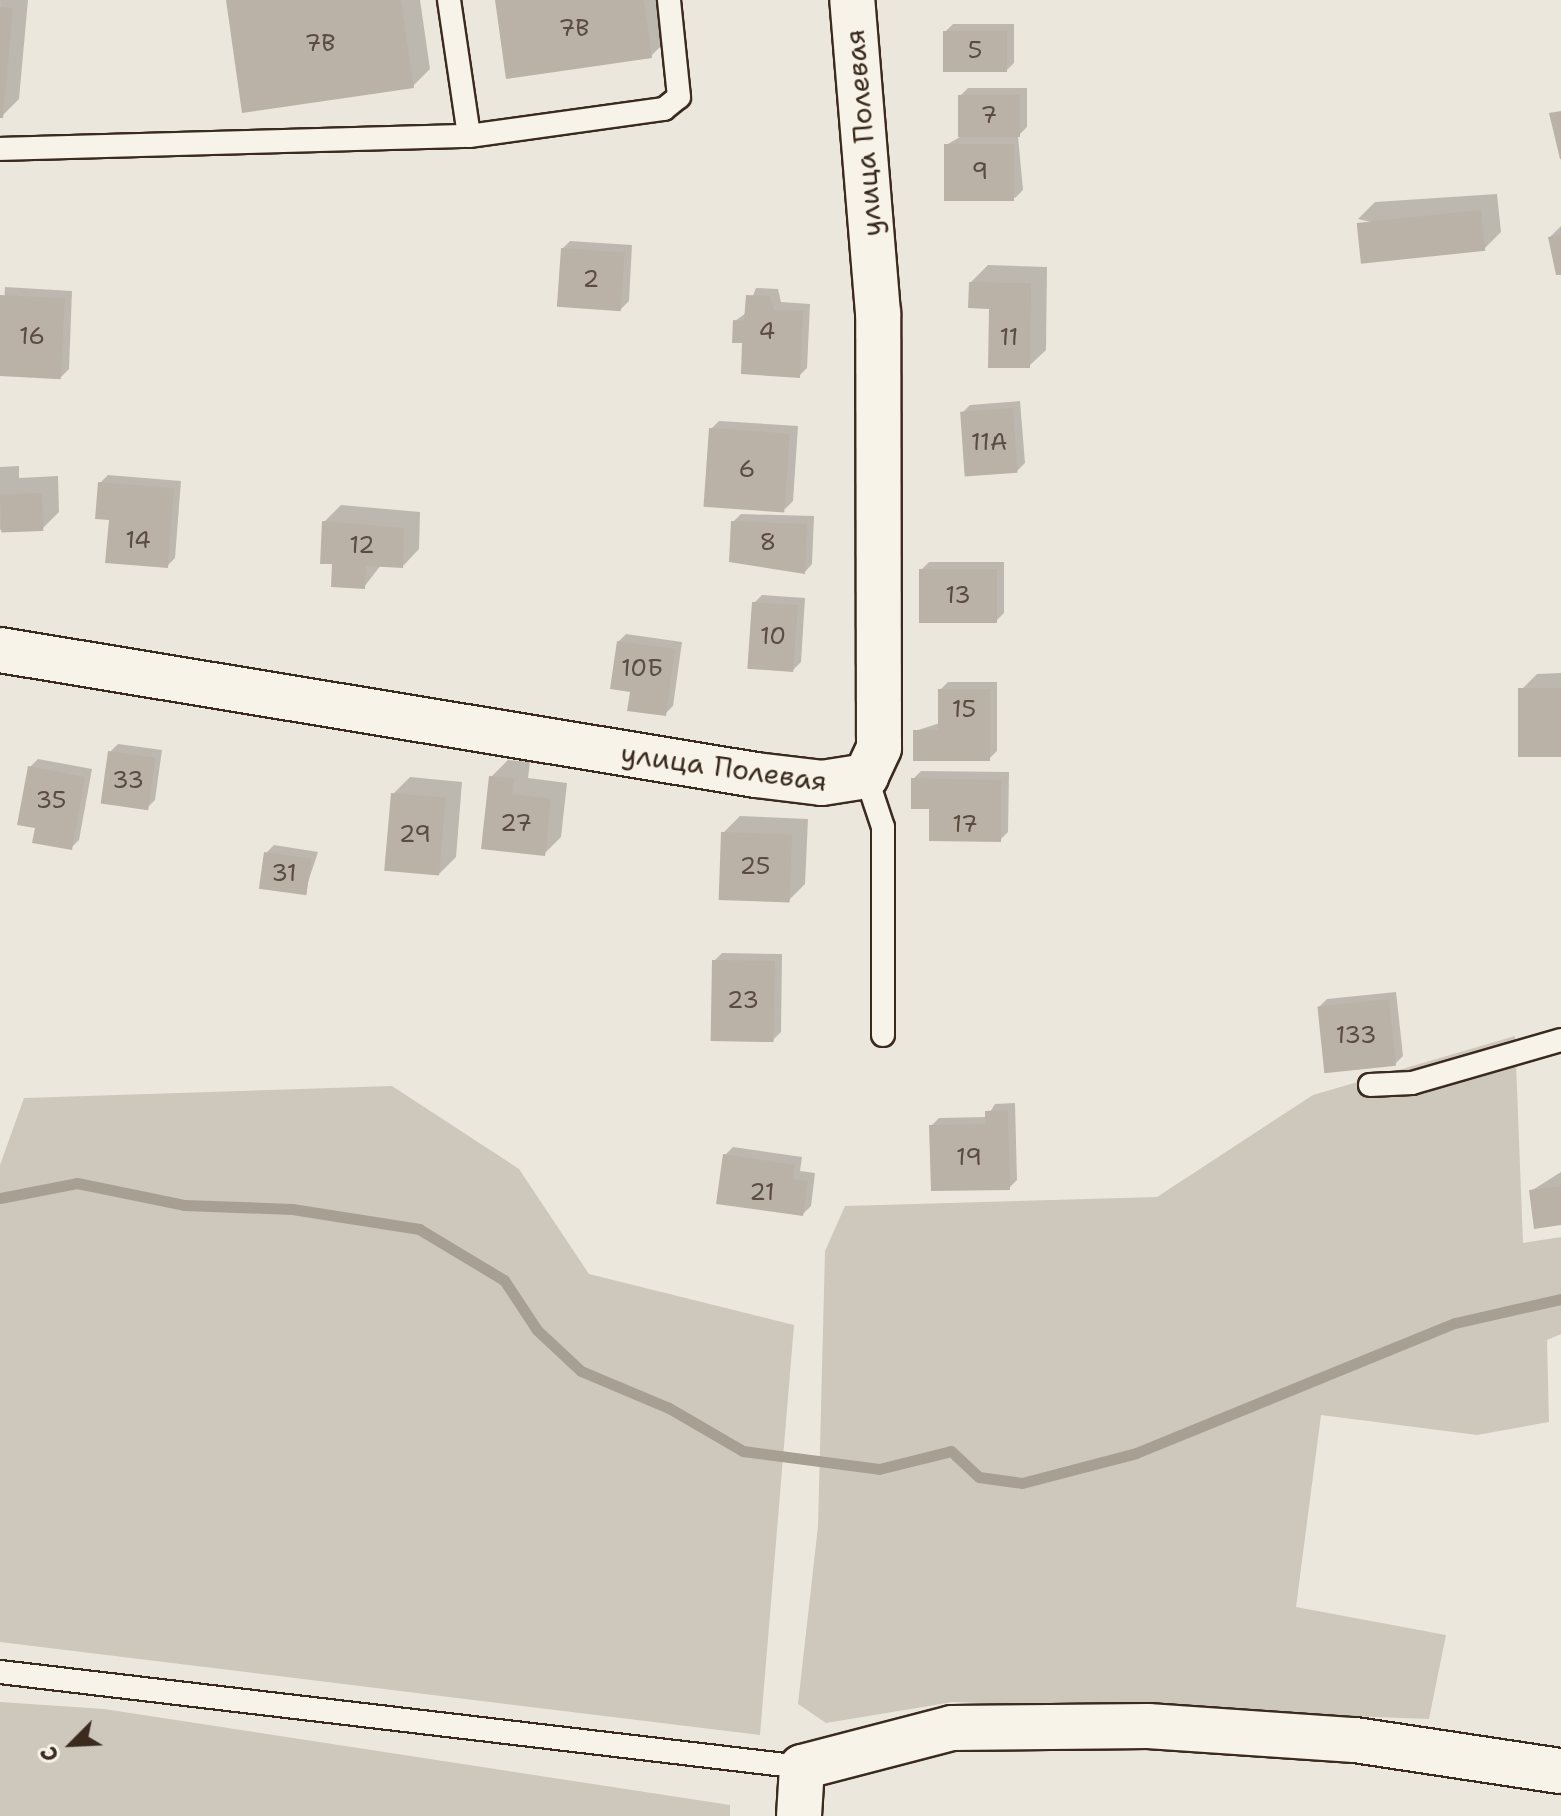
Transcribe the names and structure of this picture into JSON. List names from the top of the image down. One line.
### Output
{"streets":{"street":["улица Полевая"]},"house_numbers":["7В","7В","5","7","9","2","4","16","11","11А","6","14","8","12","13","10","10Б","15","33","35","27","17","29","25","31","23","133","19","21"],"north":"bottom left"}
